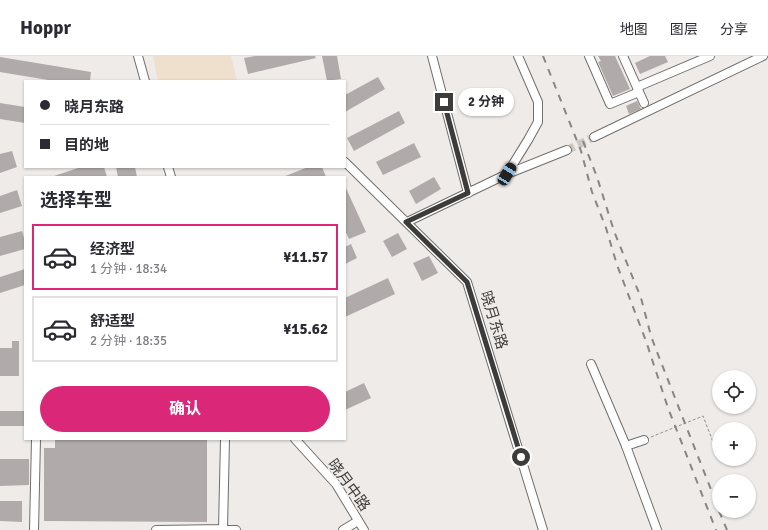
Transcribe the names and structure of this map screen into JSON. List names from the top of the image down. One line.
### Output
{"streets":{"street":["晓月东路","晓月中路"]},"page":{"header":"Hoppr","nav":["地图","图层","分享"],"banner":["晓月东路","目的地"],"bubble":"2 分钟","heading":"选择车型","list":[{"name":"经济型","note":"1 分钟 · 18:34","value":"¥11.57"},{"name":"舒适型","note":"2 分钟 · 18:35","value":"¥15.62"}],"map_buttons":["+","−"],"buttons":"确认"}}
